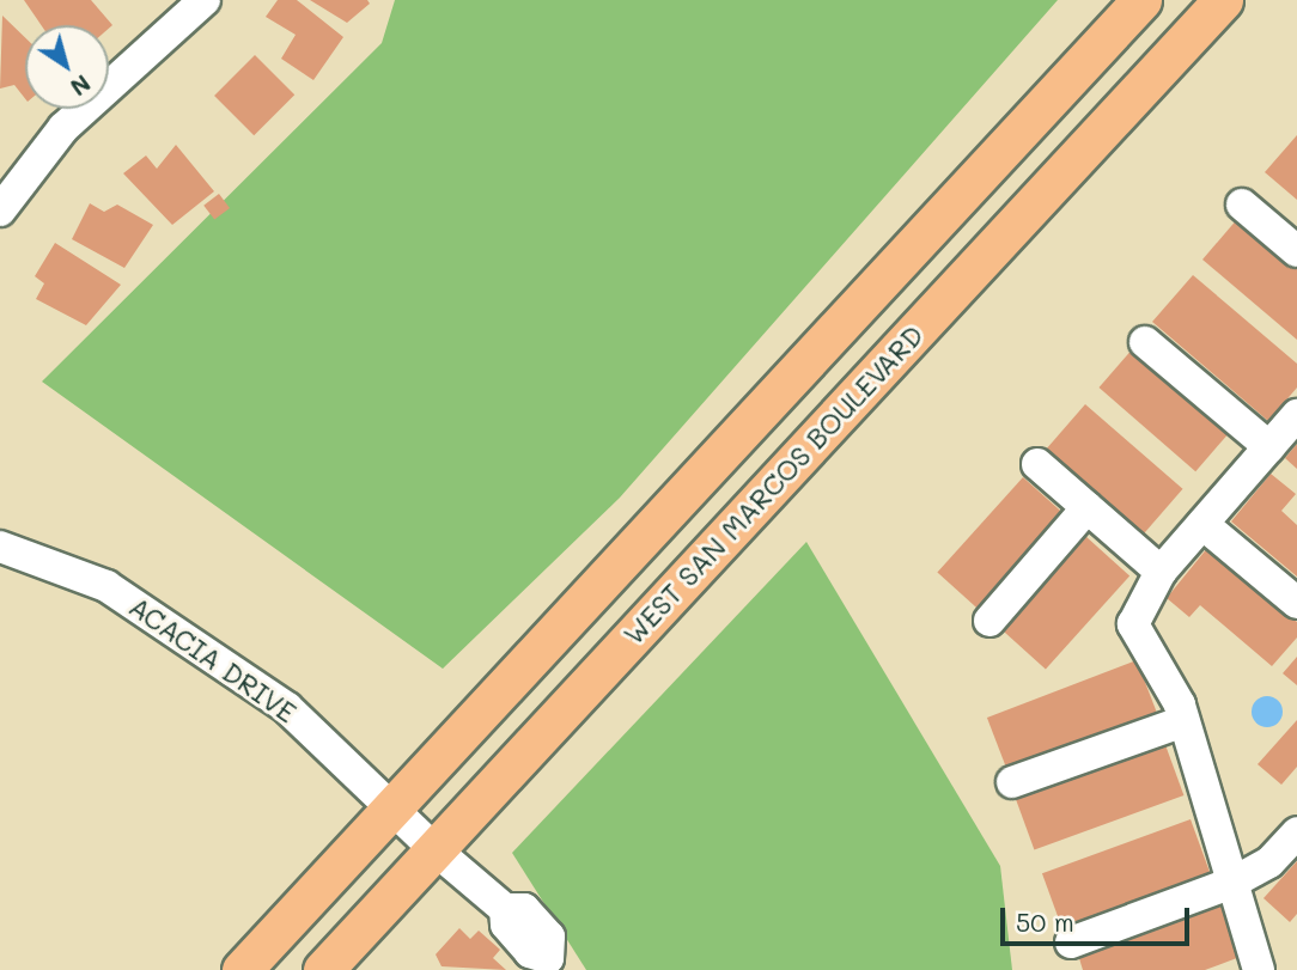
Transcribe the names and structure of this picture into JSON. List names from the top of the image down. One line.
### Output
{"streets":{"main road":["WEST SAN MARCOS BOULEVARD"],"street":["ACACIA DRIVE"]},"crossings":[["WEST SAN MARCOS BOULEVARD","ACACIA DRIVE"]],"scale_bar":"50 m","north":"bottom right"}
